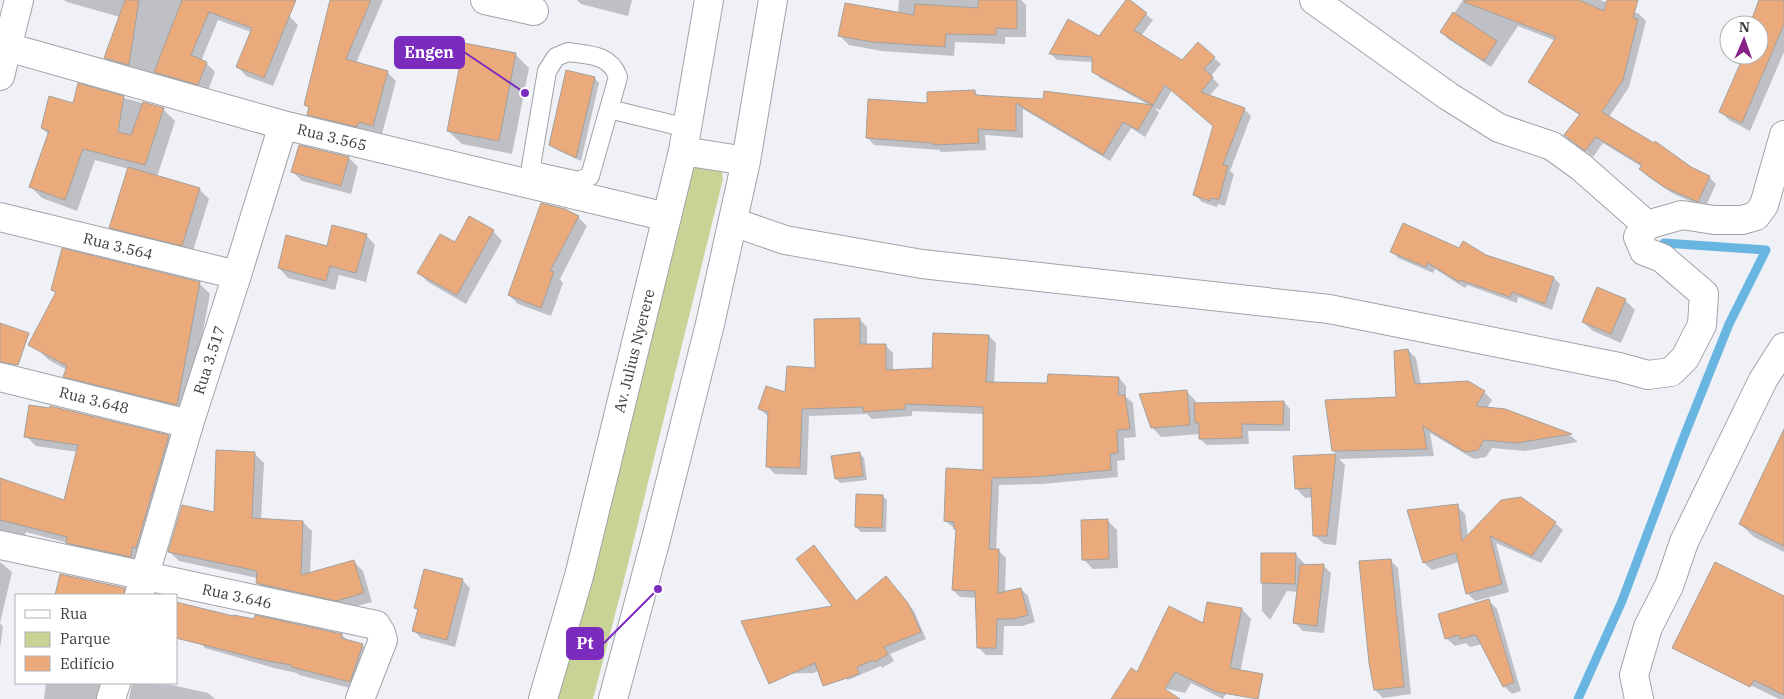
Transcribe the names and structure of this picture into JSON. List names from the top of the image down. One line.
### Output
{"streets":{"street":["Rua 3.565","Rua 3.564","Av. Julius Nyerere","Rua 3.517","Rua 3.648","Rua 3.646"]},"crossings":[["Rua 3.565","Av. Julius Nyerere"],["Rua 3.565","Rua 3.517"],["Rua 3.564","Rua 3.517"],["Rua 3.517","Rua 3.648"],["Rua 3.517","Rua 3.646"]],"places":["Engen","Pt"],"legend":["Rua","Parque","Edifício"],"north":"top"}
